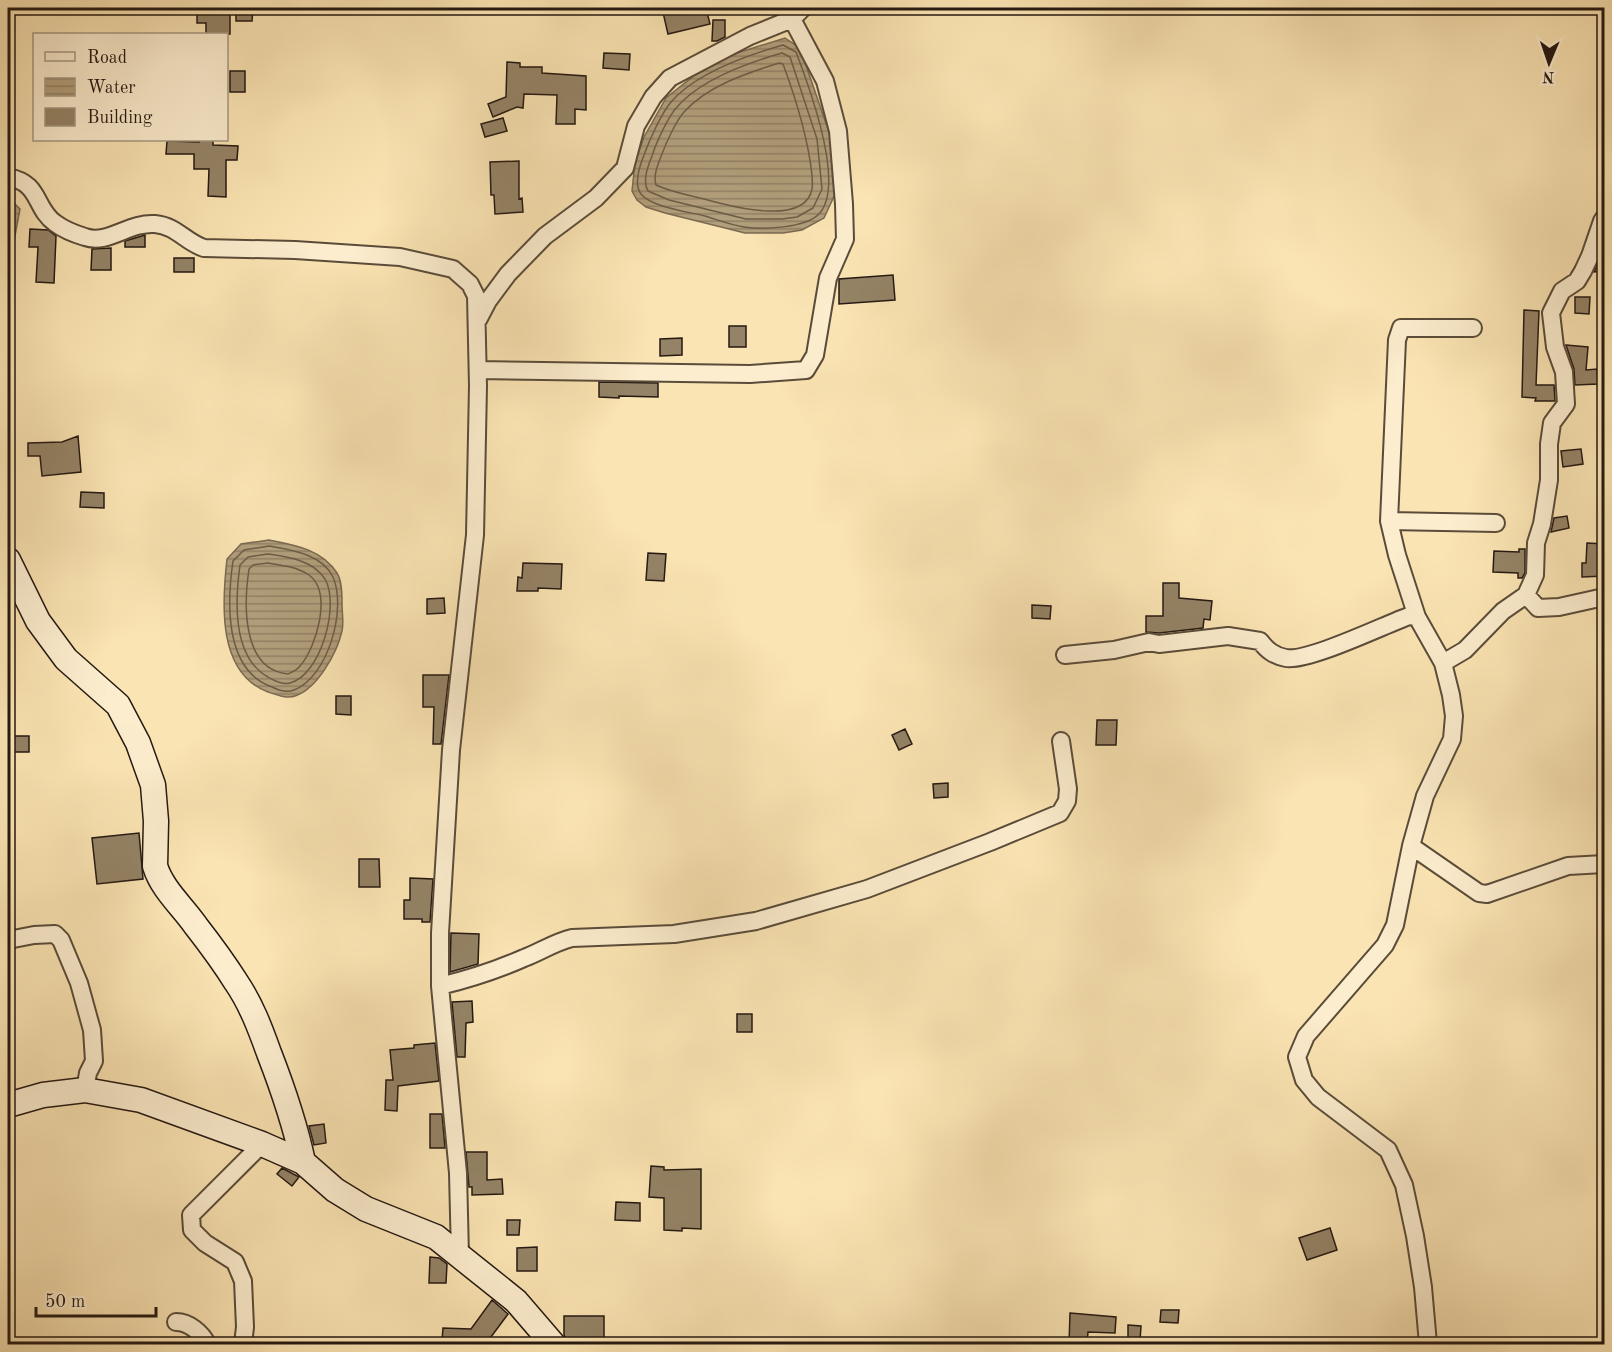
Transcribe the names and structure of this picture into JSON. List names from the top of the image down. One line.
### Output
{"legend":["Road","Water","Building"],"scale_bar":"50 m","north":"bottom"}
